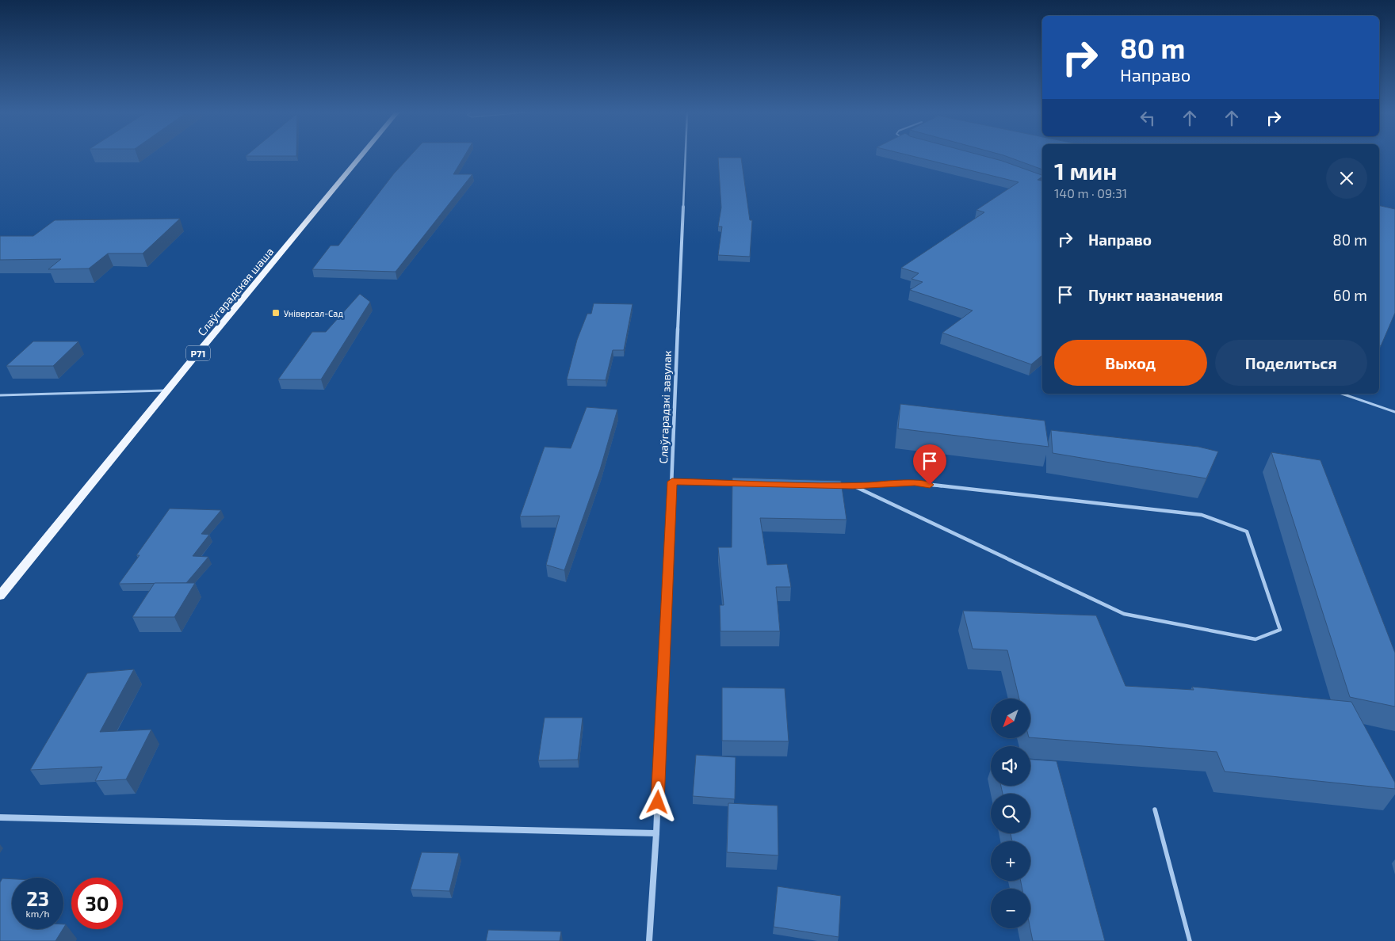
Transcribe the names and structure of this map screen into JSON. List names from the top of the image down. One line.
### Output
{"streets":{"main road":["Слаўгарадская шаша","Р71"],"street":["Слаўгарадзкі завулак"]},"places":{"transit":["Універсал-Сад"]},"north":"bottom left","page":{"turn":["80 m","Направо"],"heading":["1 мин","140 m · 09:31"],"list":[{"name":"Направо","value":"80 m"},{"name":"Пункт назначения","value":"60 m"}],"buttons":["Выход","Поделиться"],"map_buttons":["+","−"],"speed":"23 km/h","limit":"30"}}
